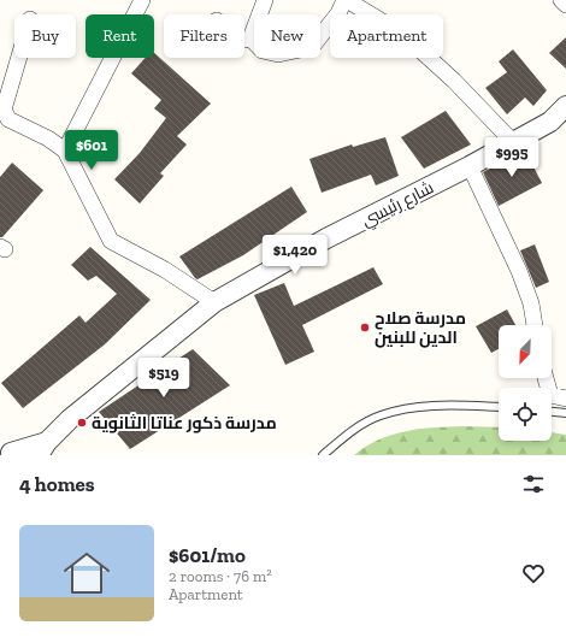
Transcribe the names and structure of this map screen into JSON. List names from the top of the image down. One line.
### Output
{"streets":{"street":["شارع رئيسي"]},"places":["مدرسة صلاح الدين للبنين","مدرسة ذكور عناتا الثانوية"],"north":"bottom left","page":{"chip":["Buy","Rent","Filters","New","Apartment"],"price":["$601","$995","$1,420","$519"],"heading":"4 homes","list":[{"name":"$601/mo","note":"2 rooms · 76 m² · Apartment"}]}}
